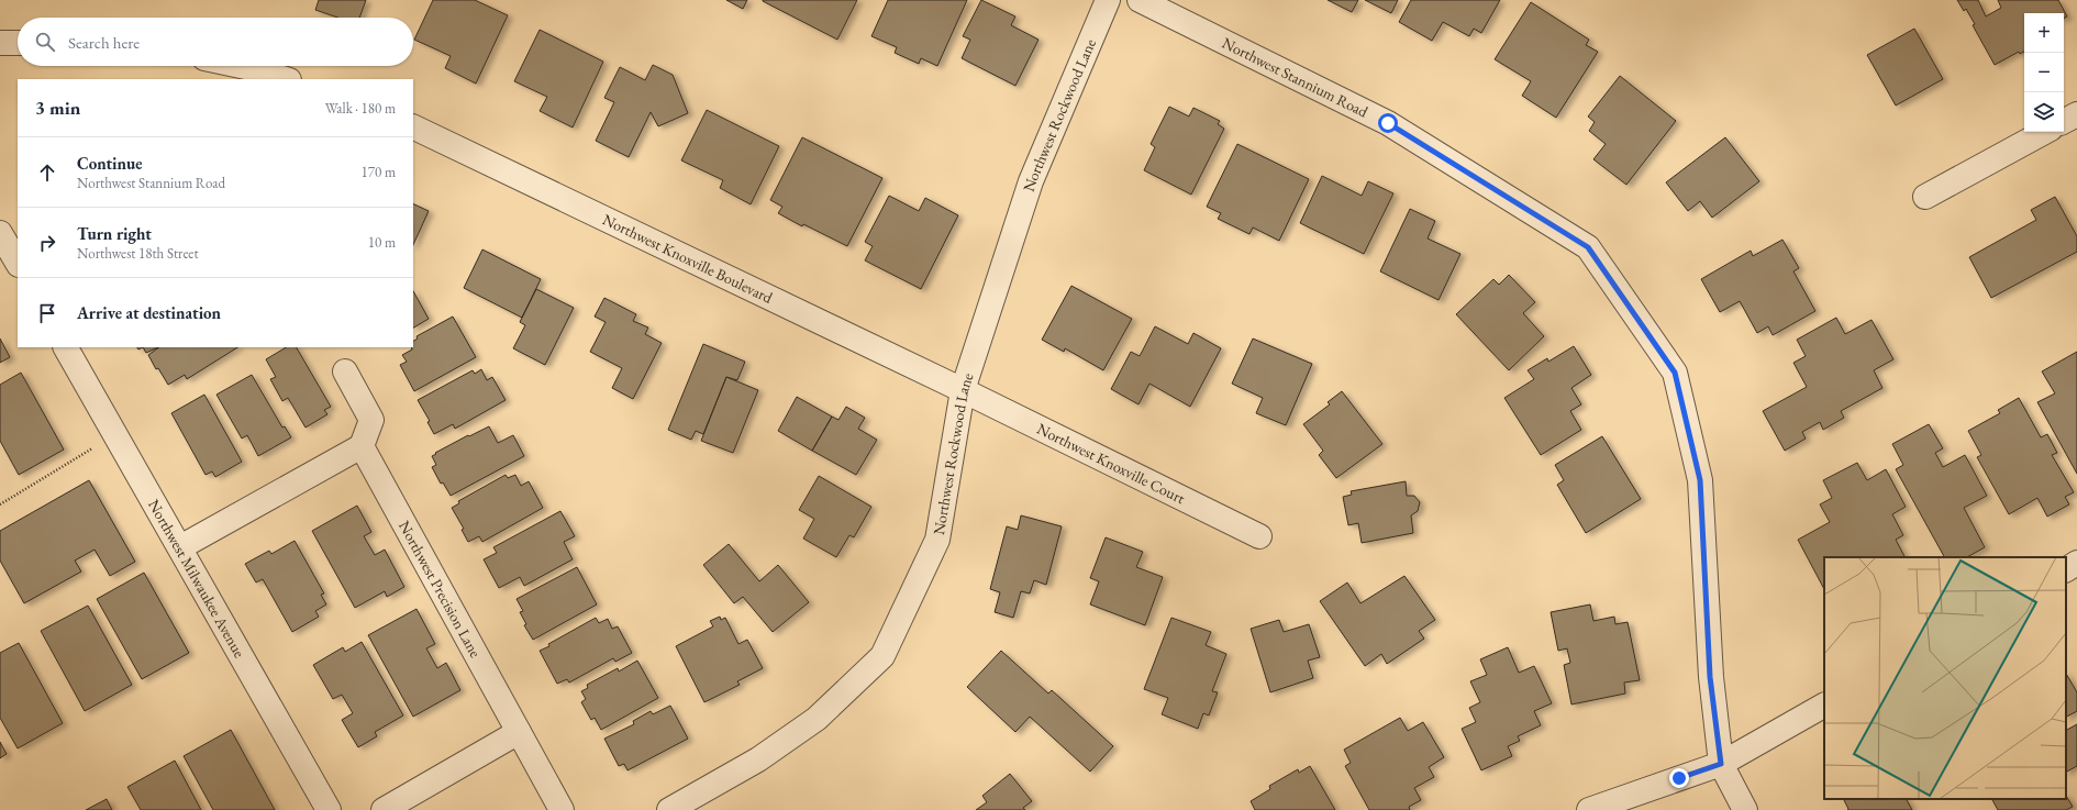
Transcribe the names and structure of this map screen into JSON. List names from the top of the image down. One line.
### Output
{"streets":{"street":["Northwest Stannium Road","Northwest Rockwood Lane","Northwest Knoxville Boulevard","Northwest Knoxville Court","Northwest Milwaukee Avenue","Northwest Precision Lane"]},"crossings":[["Northwest Rockwood Lane","Northwest Knoxville Boulevard"],["Northwest Rockwood Lane","Northwest Knoxville Court"],["Northwest Knoxville Boulevard","Northwest Knoxville Court"]],"page":{"map_buttons":["+","−"],"search":"Search here","heading":["3 min","Walk · 180 m"],"list":[["Continue","Northwest Stannium Road","170 m"],["Turn right","Northwest 18th Street","10 m"],"Arrive at destination"]}}
